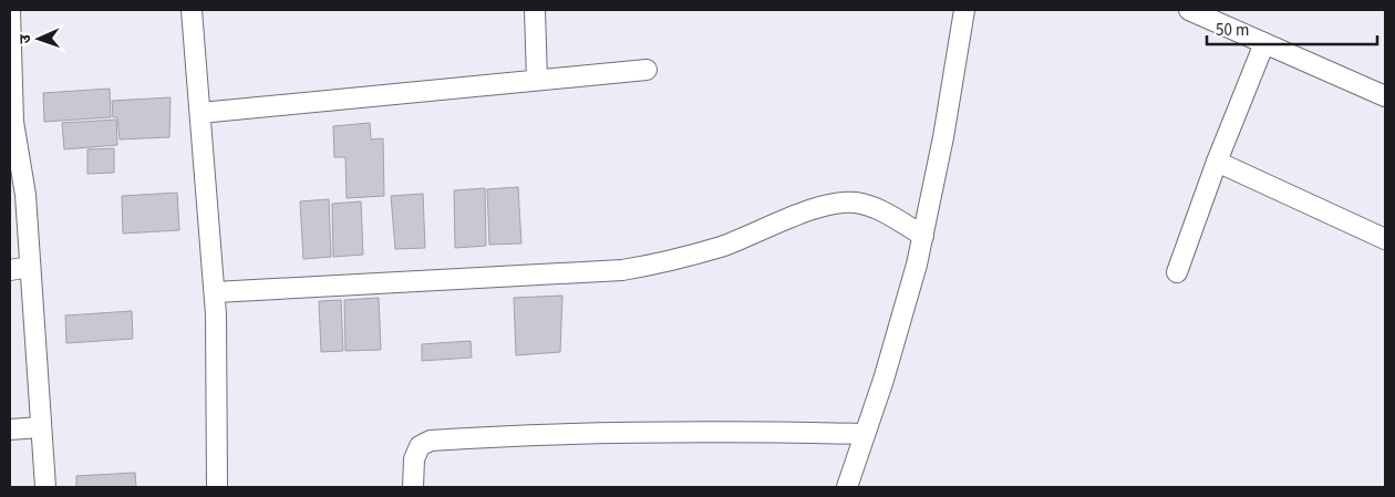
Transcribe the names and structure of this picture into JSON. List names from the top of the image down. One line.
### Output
{"scale_bar":"50 m","north":"left"}
